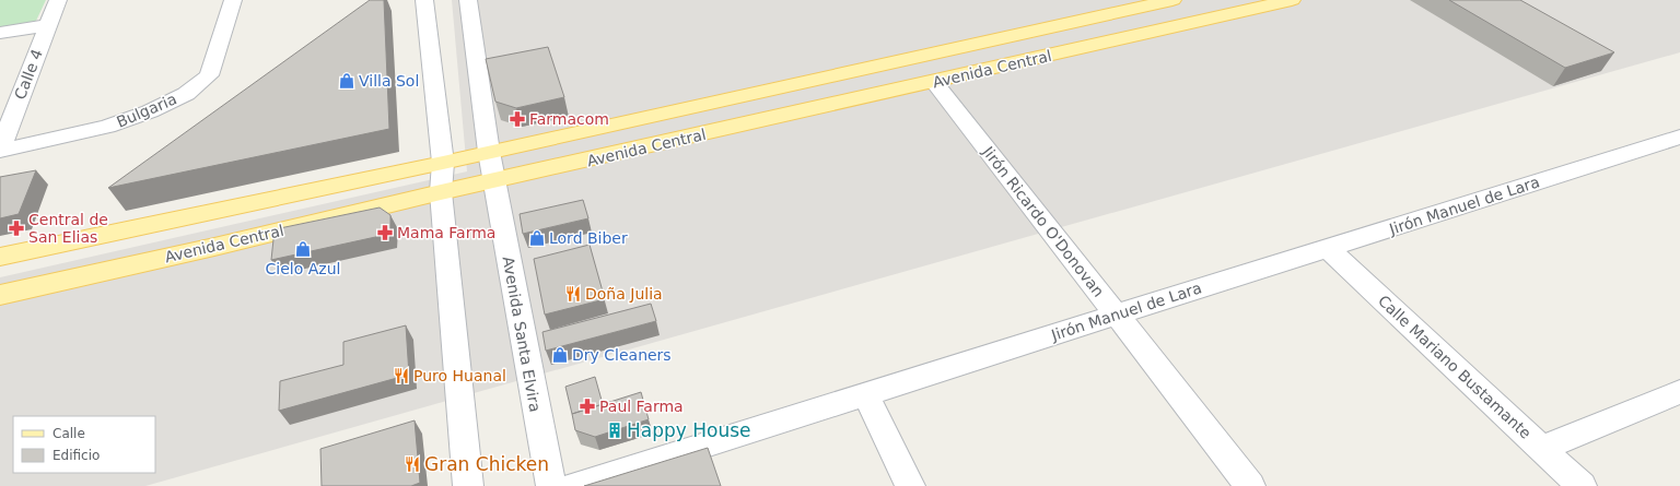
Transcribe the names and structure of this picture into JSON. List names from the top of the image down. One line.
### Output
{"streets":{"main road":["Avenida Central"],"street":["Calle 4","Bulgaria","Jirón Manuel de Lara","Jirón Ricardo O'Donovan","Avenida Santa Elvira","Calle Mariano Bustamante"]},"crossings":[["Avenida Central","Jirón Ricardo O'Donovan"],["Avenida Central","Avenida Santa Elvira"],["Calle 4","Bulgaria"],["Jirón Manuel de Lara","Jirón Ricardo O'Donovan"],["Jirón Manuel de Lara","Calle Mariano Bustamante"]],"places":{"shop":["Villa Sol","Lord Biber","Cielo Azul","Dry Cleaners"],"pharmacy":["Farmacom","Central de San Elias","Mama Farma","Paul Farma"],"restaurant":["Doña Julia","Puro Huanal","Gran Chicken"],"building":["Happy House"]},"legend":["Calle","Edificio"]}
